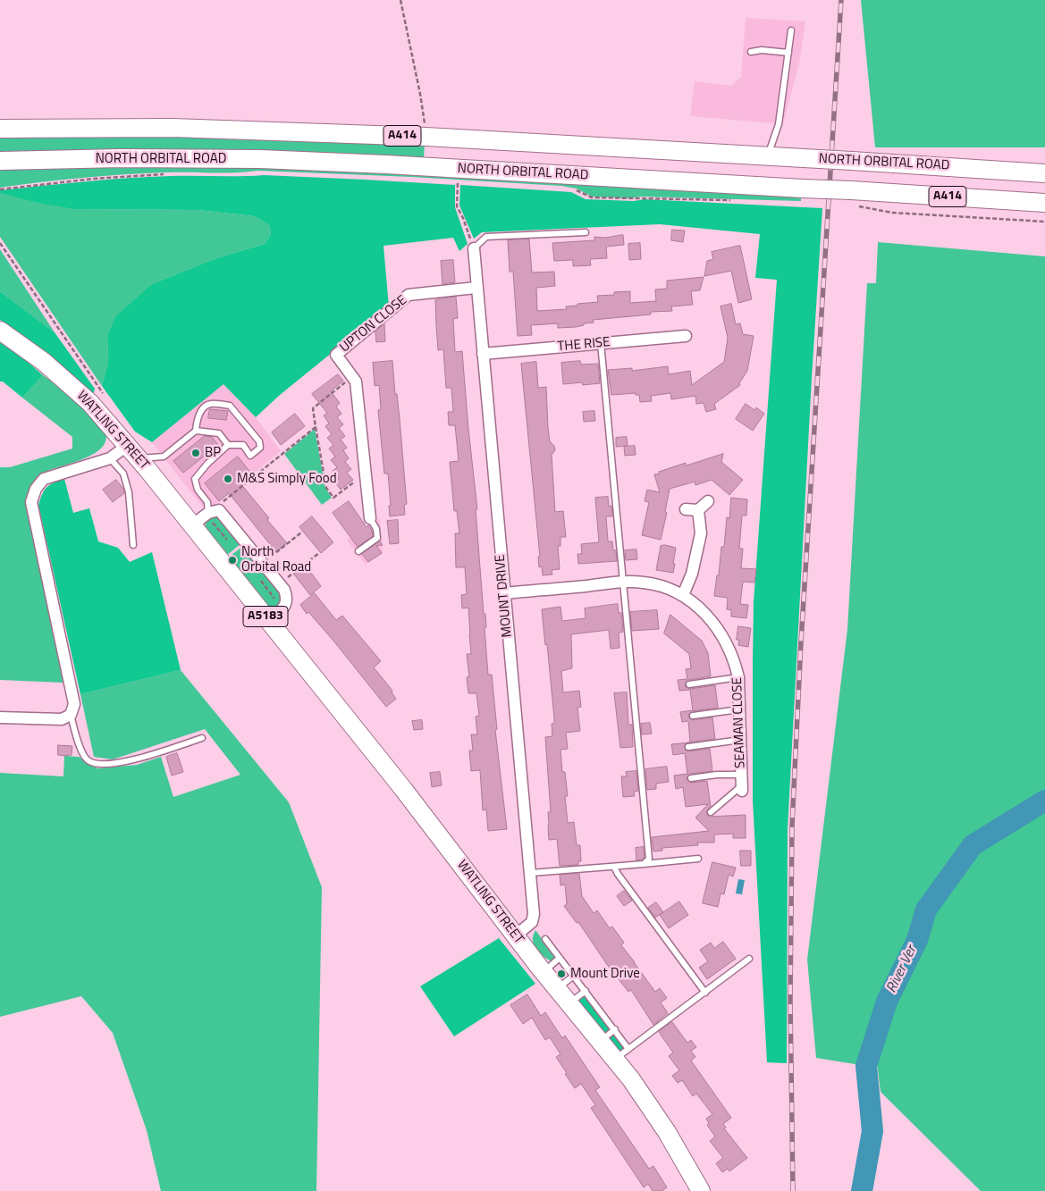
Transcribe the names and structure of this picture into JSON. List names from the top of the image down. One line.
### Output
{"streets":{"main road":["A414","NORTH ORBITAL ROAD","WATLING STREET","A5183"],"street":["UPTON CLOSE","THE RISE","MOUNT DRIVE","SEAMAN CLOSE"]},"crossings":[["UPTON CLOSE","MOUNT DRIVE"],["THE RISE","MOUNT DRIVE"],["WATLING STREET","MOUNT DRIVE"],["MOUNT DRIVE","SEAMAN CLOSE"]],"water":["River Ver"],"places":["BP","M&S Simply Food","North Orbital Road","Mount Drive"]}
